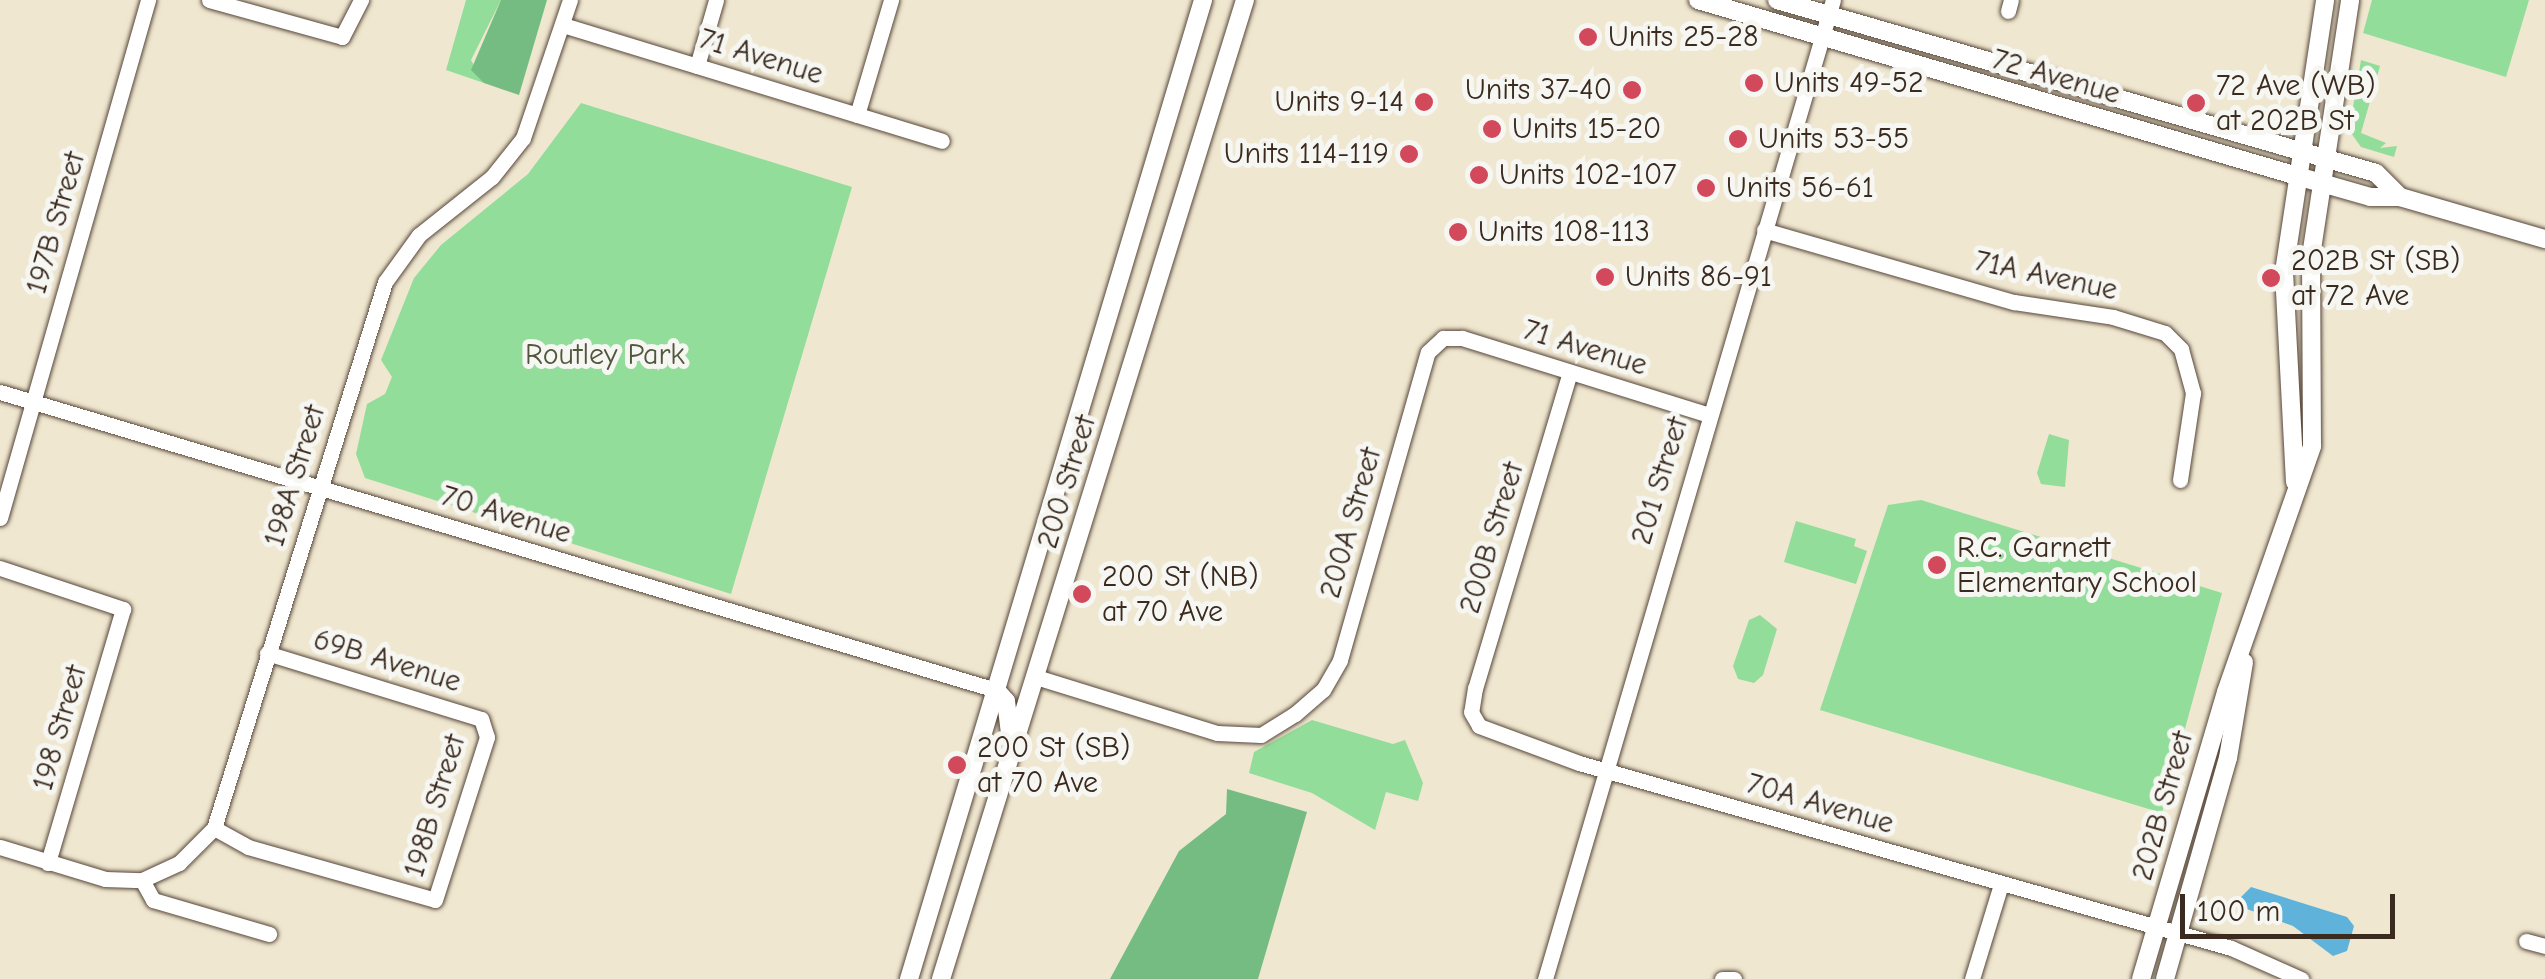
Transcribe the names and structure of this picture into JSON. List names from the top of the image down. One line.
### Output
{"streets":{"main road":["72 Avenue","200 Street","202B Street"],"street":["71 Avenue","197B Street","71A Avenue","198A Street","201 Street","70 Avenue","200A Street","200B Street","69B Avenue","198 Street","70A Avenue","198B Street"]},"crossings":[["71 Avenue","198A Street"],["71 Avenue","201 Street"],["71 Avenue","200A Street"],["71 Avenue","200B Street"],["72 Avenue","201 Street"],["72 Avenue","202B Street"],["197B Street","70 Avenue"],["71A Avenue","201 Street"],["198A Street","70 Avenue"],["198A Street","69B Avenue"],["198A Street","198B Street"],["201 Street","70A Avenue"],["200 Street","70 Avenue"],["200 Street","200A Street"],["200B Street","70A Avenue"],["69B Avenue","198B Street"],["70A Avenue","202B Street"]],"parks":["Routley Park"],"places":["Units 25-28","Units 49-52","Units 37-40","Units 9-14","72 Ave (WB) at 202B St","Units 15-20","Units 53-55","Units 114-119","Units 102-107","Units 56-61","Units 108-113","Units 86-91","202B St (SB) at 72 Ave","R.C. Garnett Elementary School","200 St (NB) at 70 Ave","200 St (SB) at 70 Ave"],"scale_bar":"100 m"}
